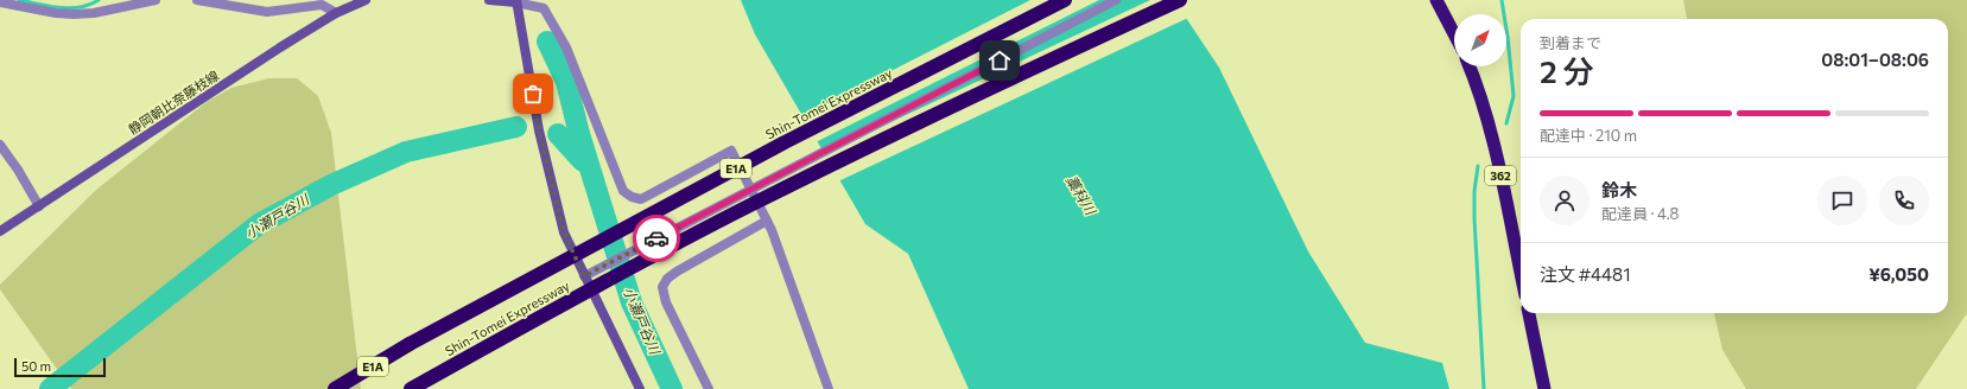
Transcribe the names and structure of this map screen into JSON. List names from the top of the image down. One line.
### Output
{"streets":{"highway":["Shin-Tomei Expressway","E1A","362"],"main road":["静岡朝比奈藤枝線"]},"water":["藁科川","小瀬戸谷川"],"scale_bar":"50 m","north":"top right","page":{"heading":["2 分","到着まで","08:01–08:06"],"panel":["鈴木","配達員 · 4.8","注文 #4481","¥6,050"],"bar":"配達中 · 210 m","scale":"50 m"}}
